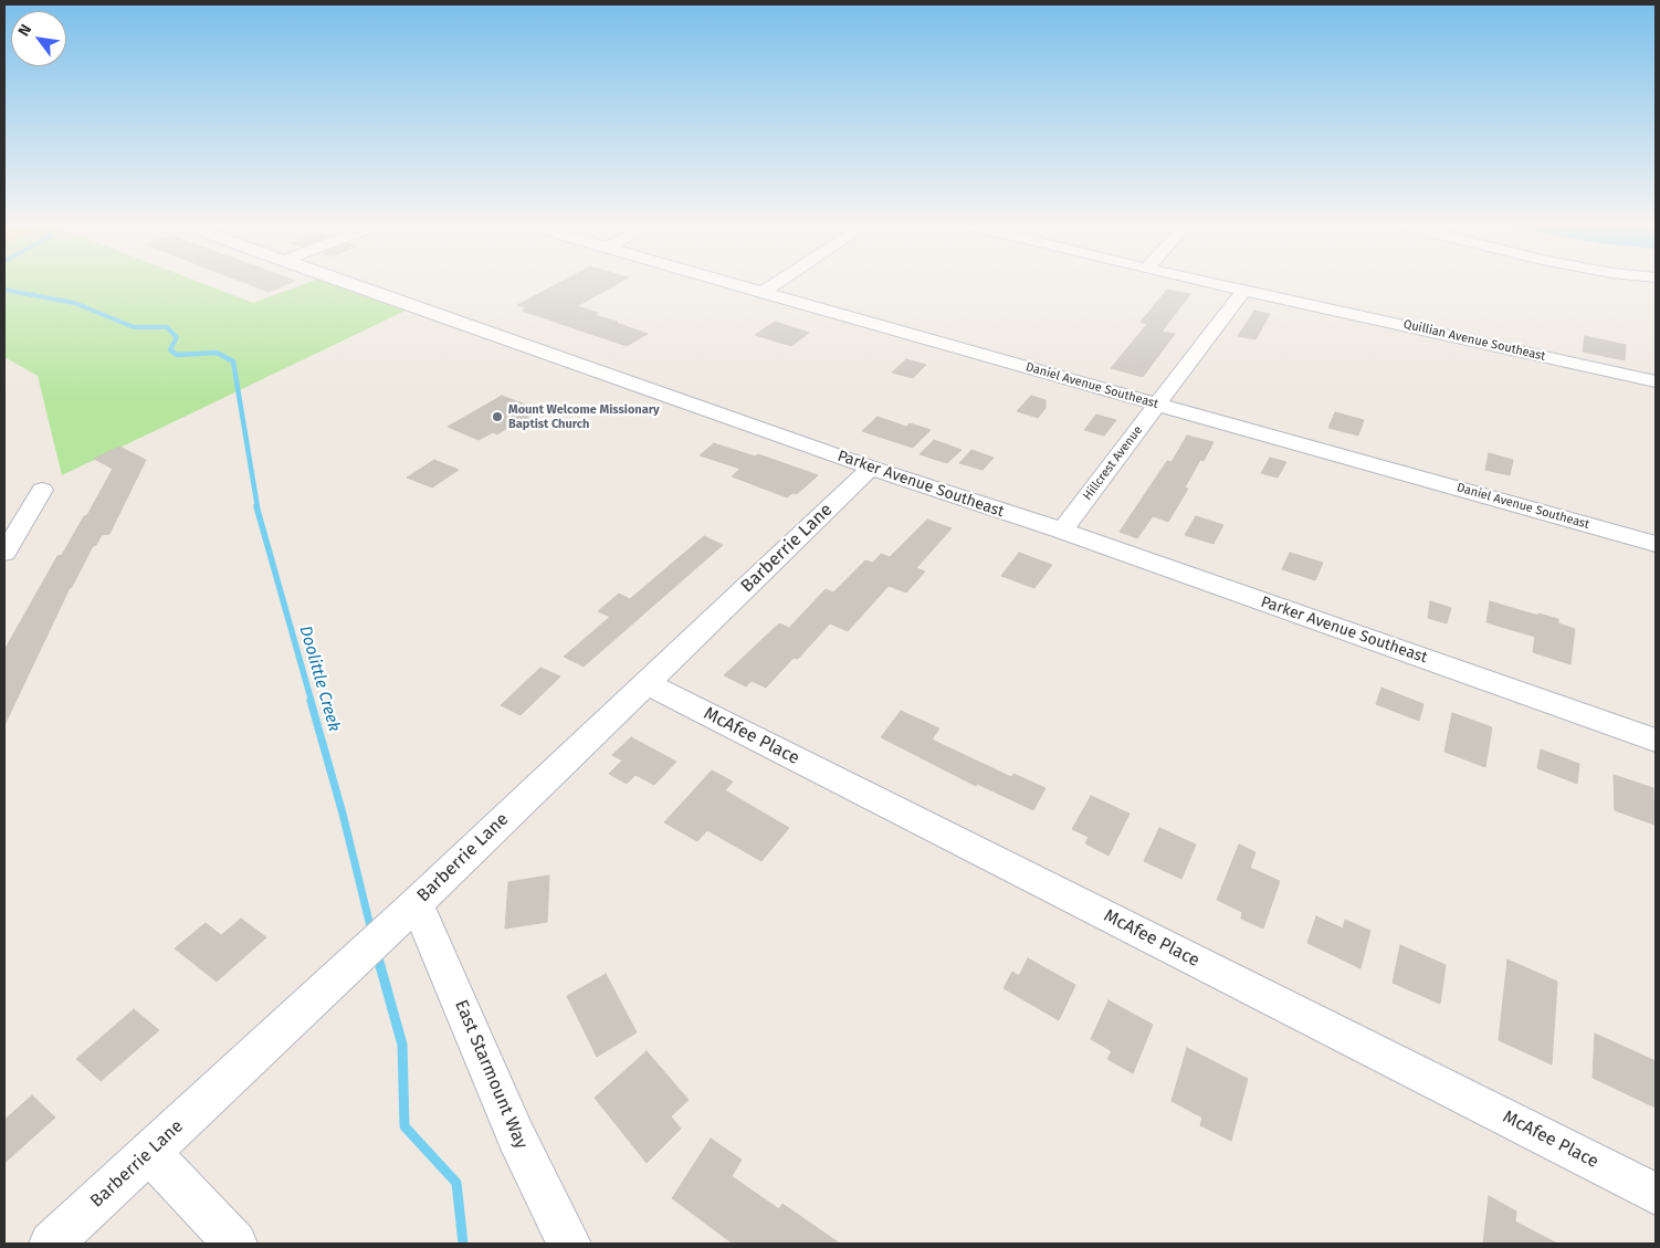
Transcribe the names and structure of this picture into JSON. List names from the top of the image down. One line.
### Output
{"streets":{"street":["Quillian Avenue Southeast","Daniel Avenue Southeast","Hillcrest Avenue","Parker Avenue Southeast","Barberrie Lane","McAfee Place","East Starmount Way"]},"crossings":[["Quillian Avenue Southeast","Hillcrest Avenue"],["Daniel Avenue Southeast","Hillcrest Avenue"],["Hillcrest Avenue","Parker Avenue Southeast"],["Parker Avenue Southeast","Barberrie Lane"],["Barberrie Lane","McAfee Place"],["Barberrie Lane","East Starmount Way"]],"water":["Doolittle Creek"],"places":["Mount Welcome Missionary Baptist Church"],"north":"top left"}
